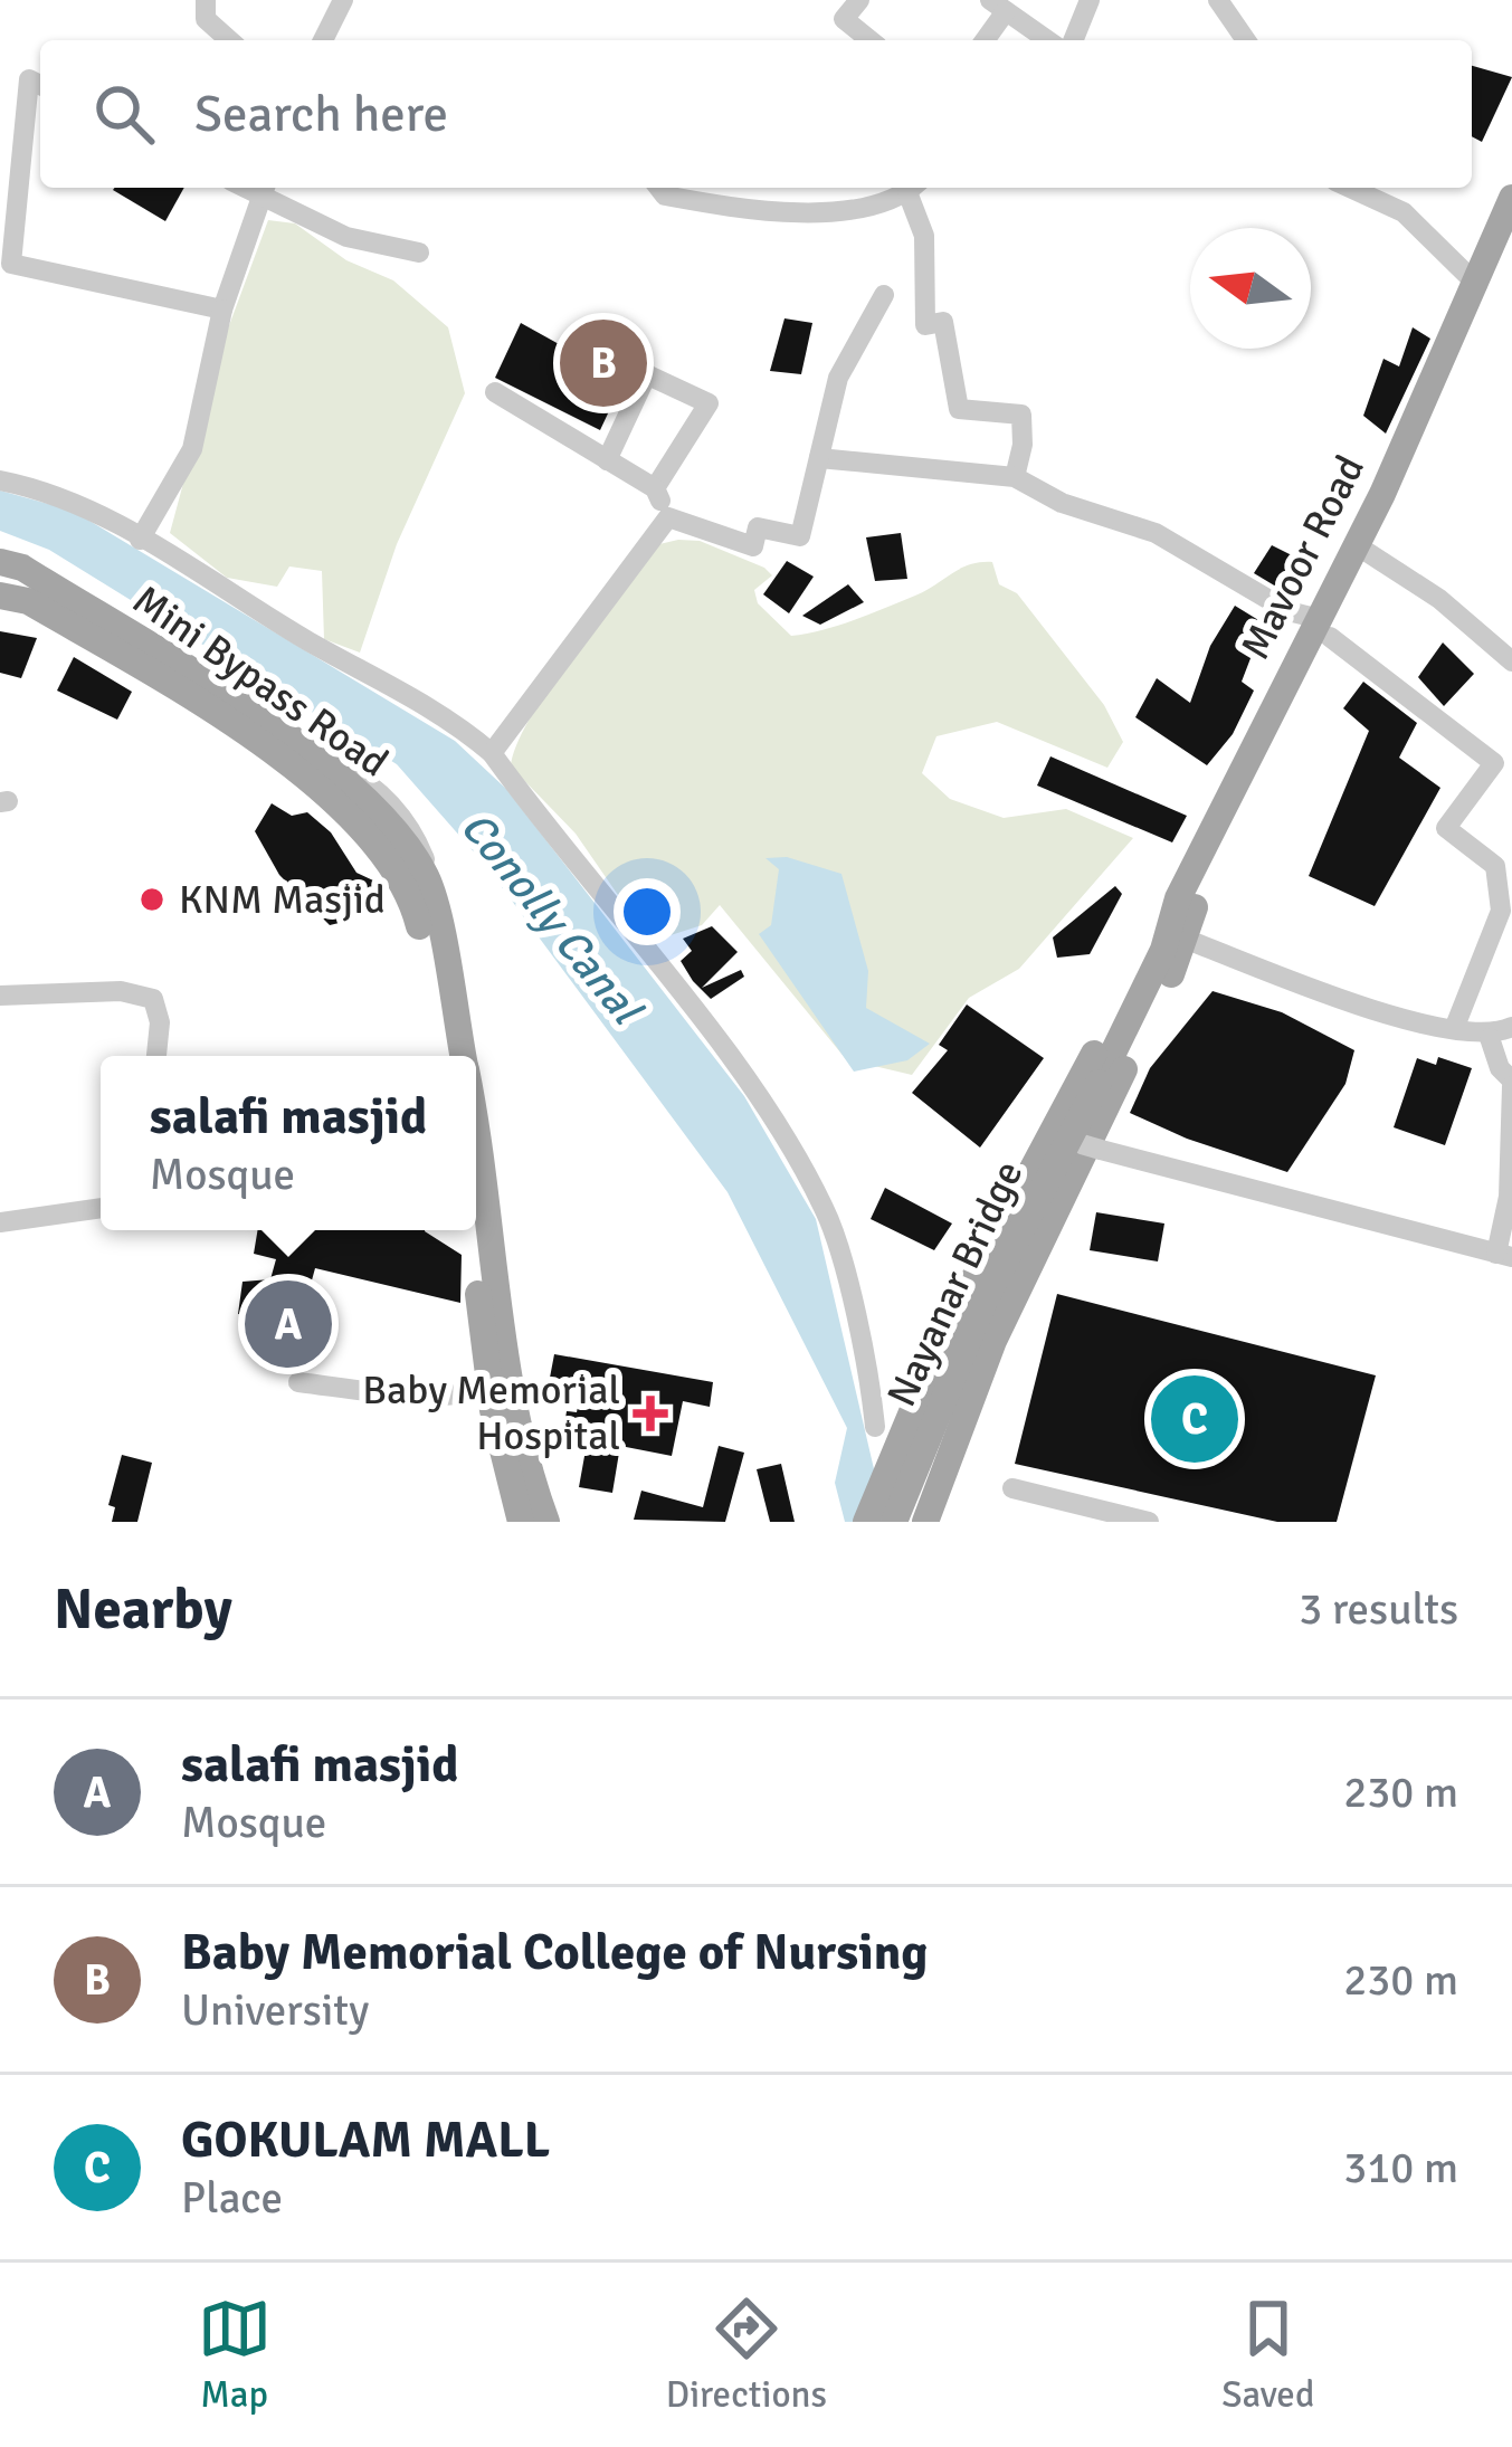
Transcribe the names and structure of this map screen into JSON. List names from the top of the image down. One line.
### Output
{"streets":{"main road":["Mavoor Road","Mini Bypass Road","Nayanar Bridge"]},"water":["Conolly Canal"],"places":{"other":["KNM Masjid"],"health":["Baby Memorial Hospital"]},"north":"left","page":{"search":"Search here","pins":["B","A","C"],"popup":["salafi masjid","Mosque"],"heading":["Nearby","3 results"],"list":[{"mark":"A","name":"salafi masjid","note":"Mosque","value":"230 m"},{"mark":"B","name":"Baby Memorial College of Nursing","note":"University","value":"230 m"},{"mark":"C","name":"GOKULAM MALL","note":"Place","value":"310 m"}],"nav":["Map","Directions","Saved"]}}
